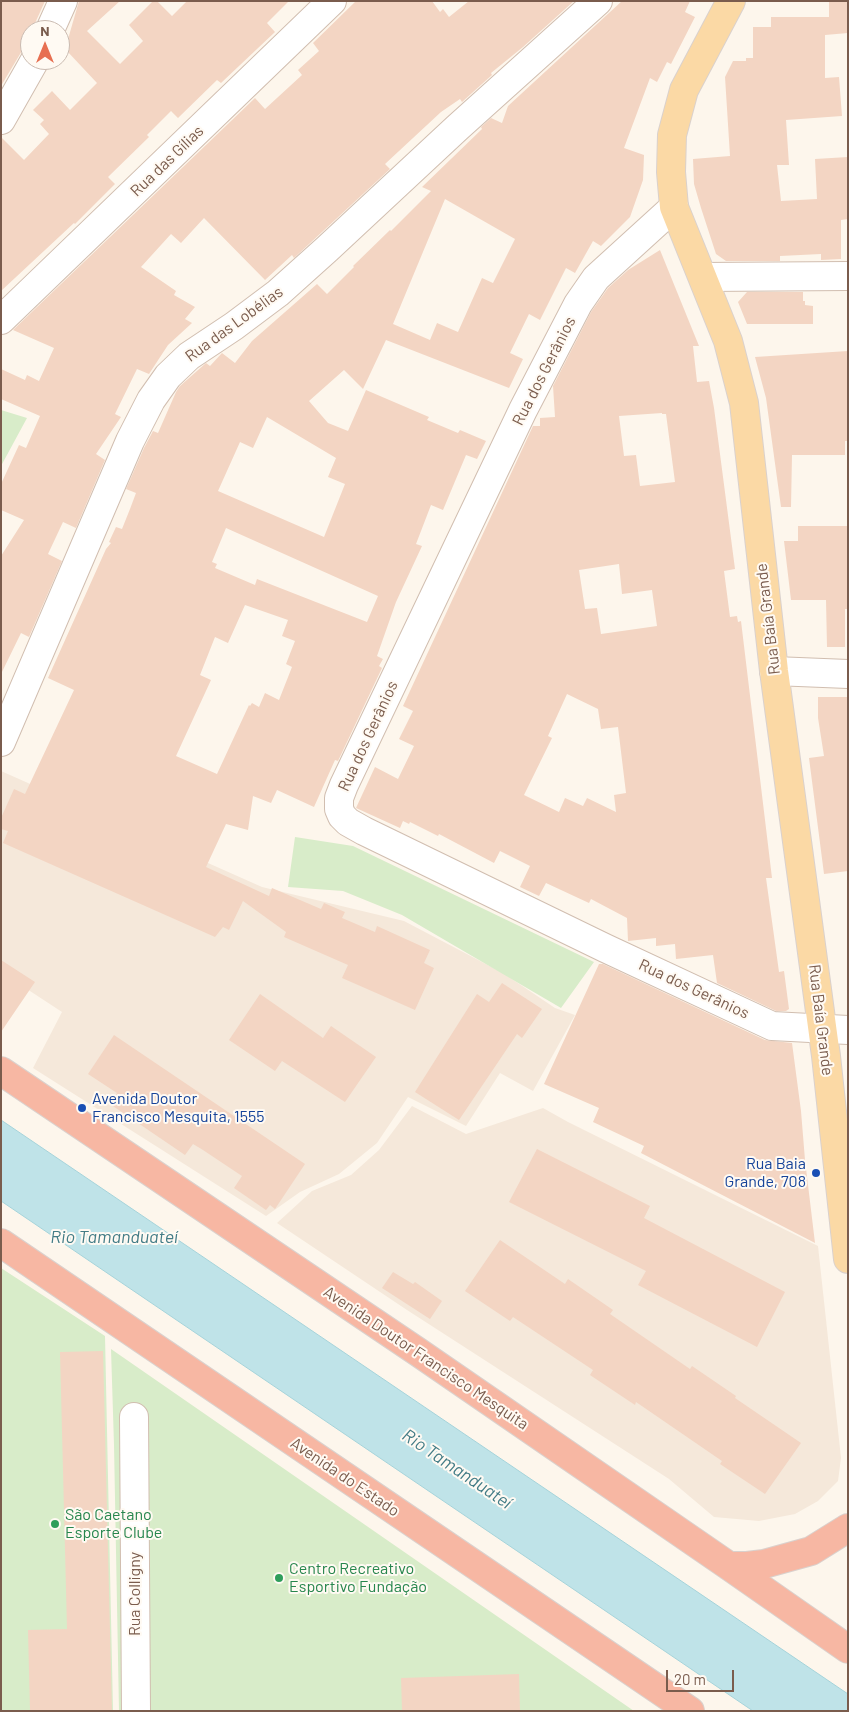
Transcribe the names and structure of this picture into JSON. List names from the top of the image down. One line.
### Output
{"streets":{"highway":["Avenida Doutor Francisco Mesquita","Avenida do Estado"],"main road":["Rua Baía Grande"],"street":["Rua das Gílias","Rua das Lobélias","Rua dos Gerânios","Rua Colligny"]},"crossings":[["Rua dos Gerânios","Rua Baía Grande"]],"water":["Rio Tamanduateí"],"places":["Avenida Doutor Francisco Mesquita, 1555","Rua Baia Grande, 708","São Caetano Esporte Clube","Centro Recreativo Esportivo Fundação"],"scale_bar":"20 m","north":"top"}
